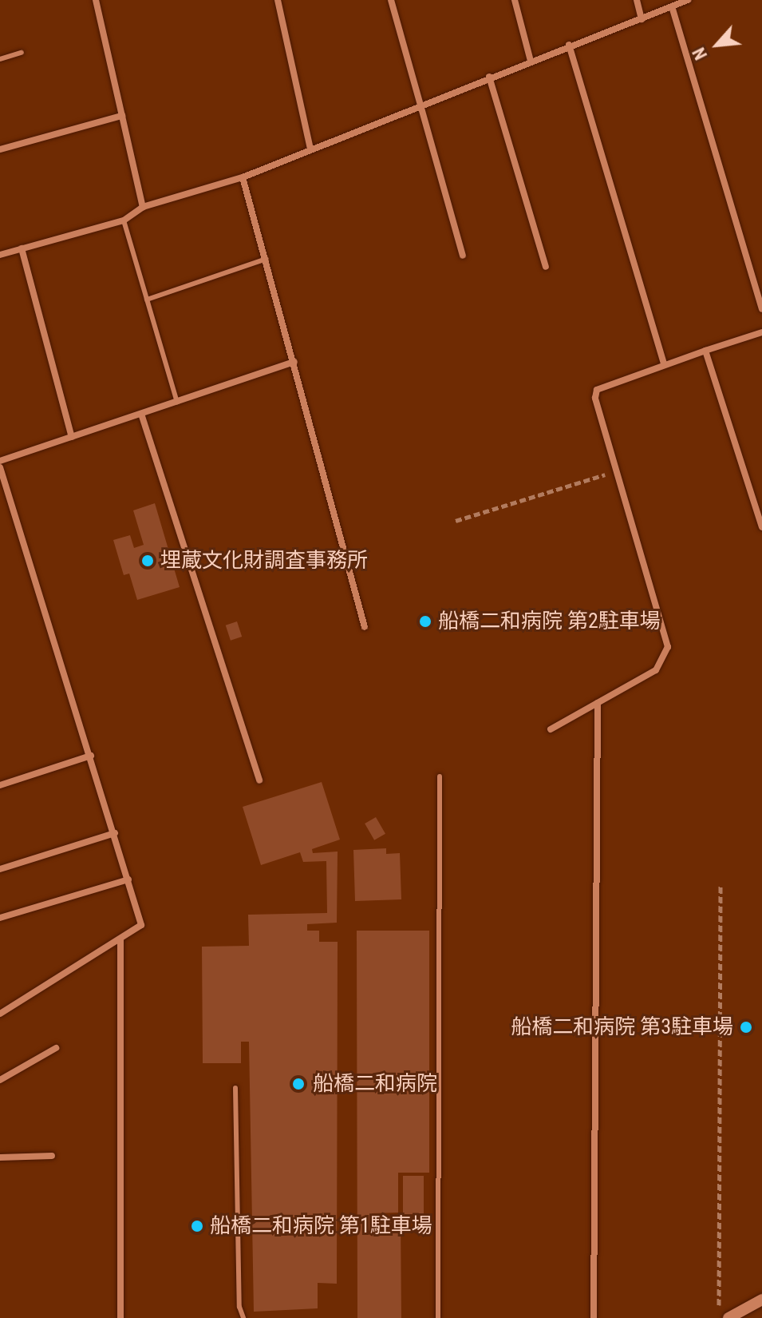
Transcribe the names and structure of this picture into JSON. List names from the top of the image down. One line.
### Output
{"places":["埋蔵文化財調査事務所","船橋二和病院 第2駐車場","船橋二和病院 第3駐車場","船橋二和病院","船橋二和病院 第1駐車場"],"north":"bottom left"}
